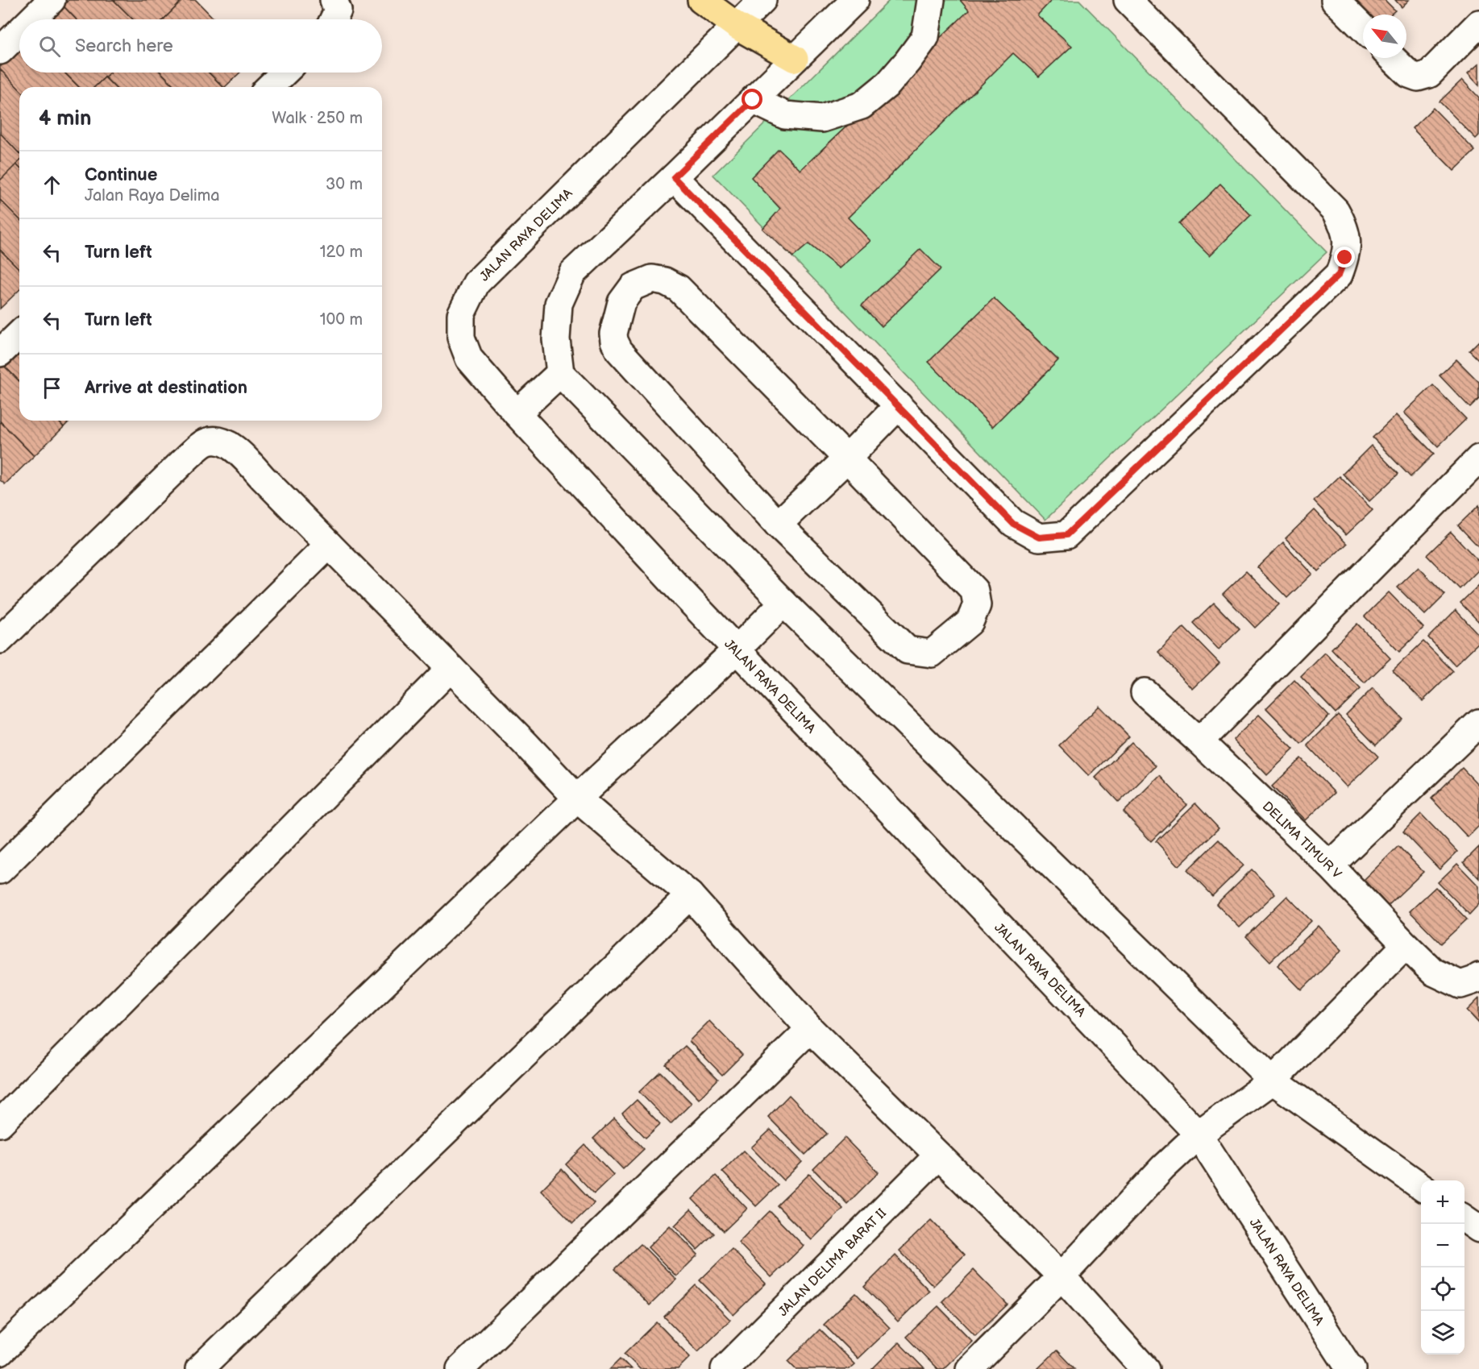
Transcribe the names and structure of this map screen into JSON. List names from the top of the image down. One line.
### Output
{"streets":{"street":["JALAN RAYA DELIMA","DELIMA TIMUR V","JALAN DELIMA BARAT II"]},"north":"top left","page":{"search":"Search here","heading":["4 min","Walk · 250 m"],"list":[["Continue","Jalan Raya Delima","30 m"],["Turn left","120 m"],["Turn left","100 m"],"Arrive at destination"],"map_buttons":["+","−"]}}
